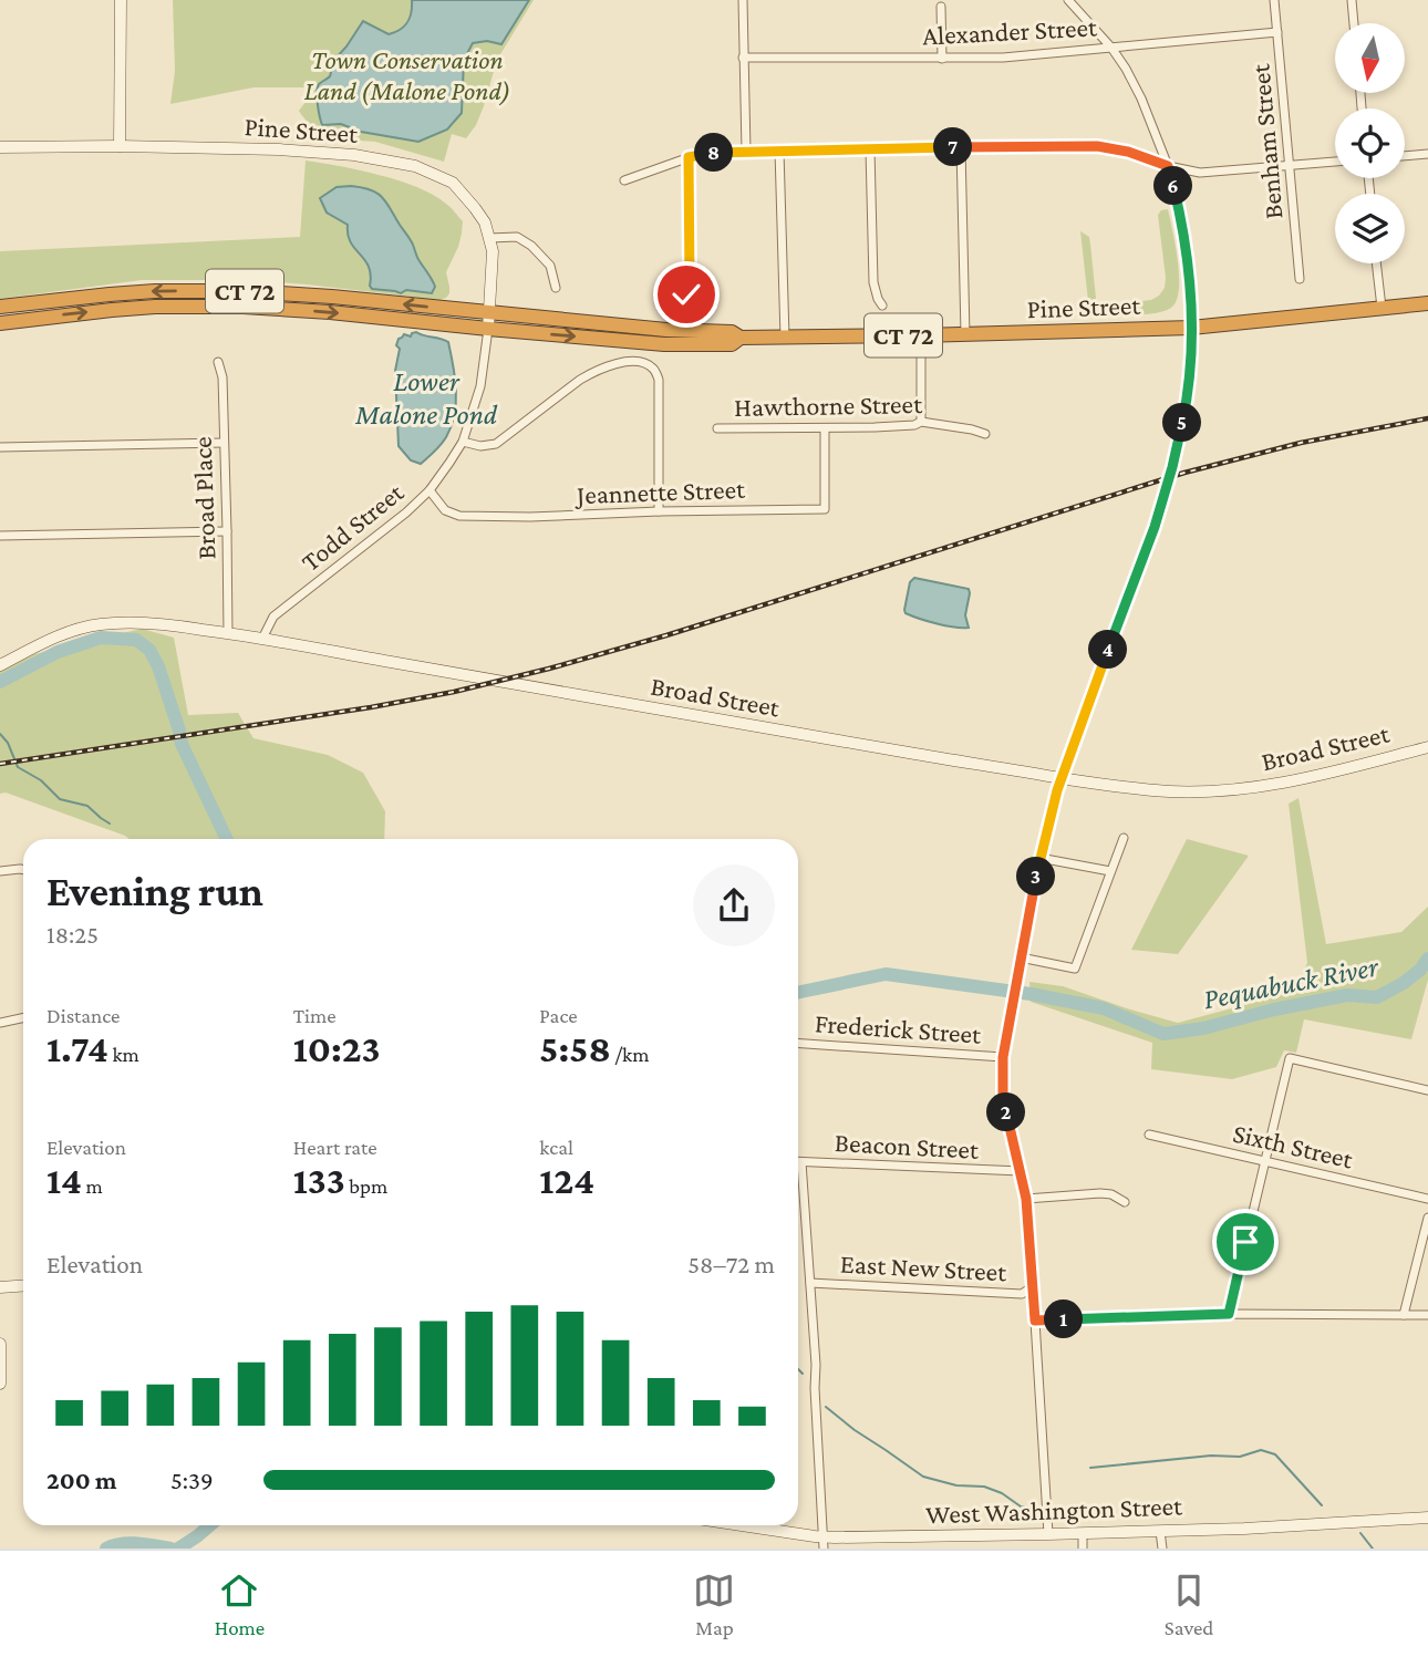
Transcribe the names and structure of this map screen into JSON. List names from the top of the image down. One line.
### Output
{"streets":{"highway":["Pine Street","CT 72"],"main road":["Broad Street","West Washington Street"],"street":["Alexander Street","Benham Street","Hawthorne Street","Jeannette Street","Broad Place","Todd Street","Frederick Street","Beacon Street","Sixth Street","East New Street"]},"crossings":[["Alexander Street","Benham Street"],["Pine Street","CT 72"],["Pine Street","Todd Street"],["CT 72","Todd Street"],["Hawthorne Street","Jeannette Street"],["Jeannette Street","Todd Street"],["Broad Place","Broad Street"],["Todd Street","Broad Street"]],"water":["Lower Malone Pond","Pequabuck River"],"parks":["Town Conservation Land (Malone Pond)"],"north":"bottom","page":{"pins":["7","8","6","5","4","3","2","1"],"heading":["Evening run","18:25"],"stats":[["Distance","1.74 km"],["Time","10:23"],["Pace","5:58 /km"],["Elevation","14 m"],["Heart rate","133 bpm"],["kcal","124"]],"chart":["Elevation","58–72 m"],"list":[{"name":"200 m","note":"5:39"}],"tabs":["Home","Map","Saved"]}}
